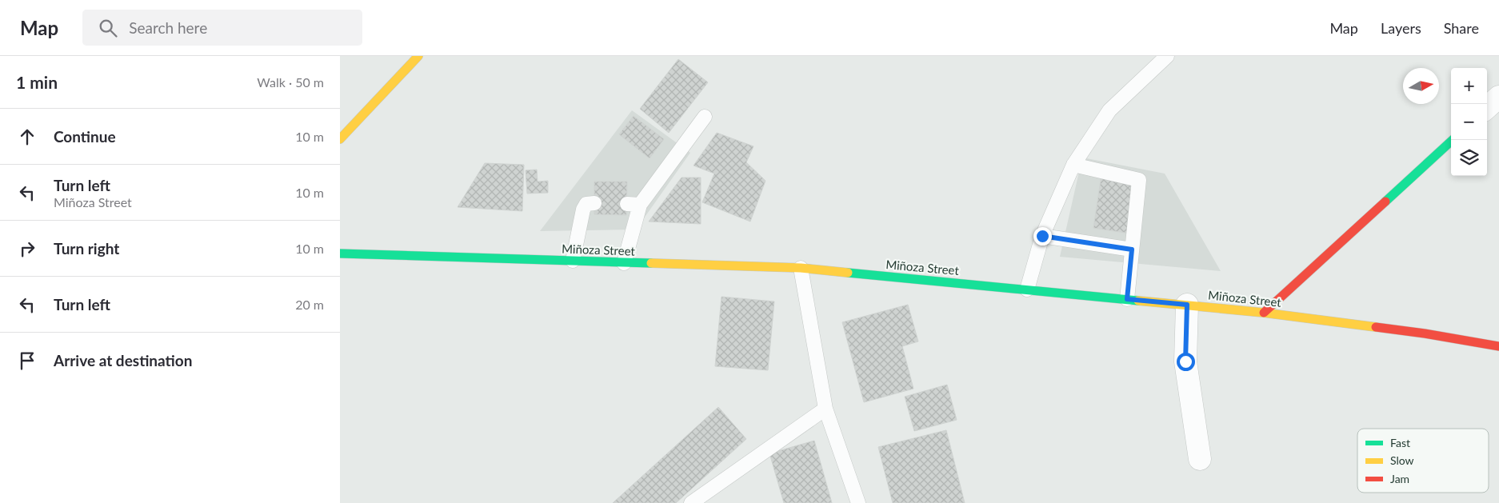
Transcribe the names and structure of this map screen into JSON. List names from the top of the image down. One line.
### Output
{"streets":{"main road":["Miñoza Street"]},"legend":["Fast","Slow","Jam"],"north":"right","page":{"header":"Map","search":"Search here","nav":["Map","Layers","Share"],"heading":["1 min","Walk · 50 m"],"map_buttons":["+","−"],"list":[["Continue","10 m"],["Turn left","Miñoza Street","10 m"],["Turn right","10 m"],["Turn left","20 m"],"Arrive at destination"]}}
